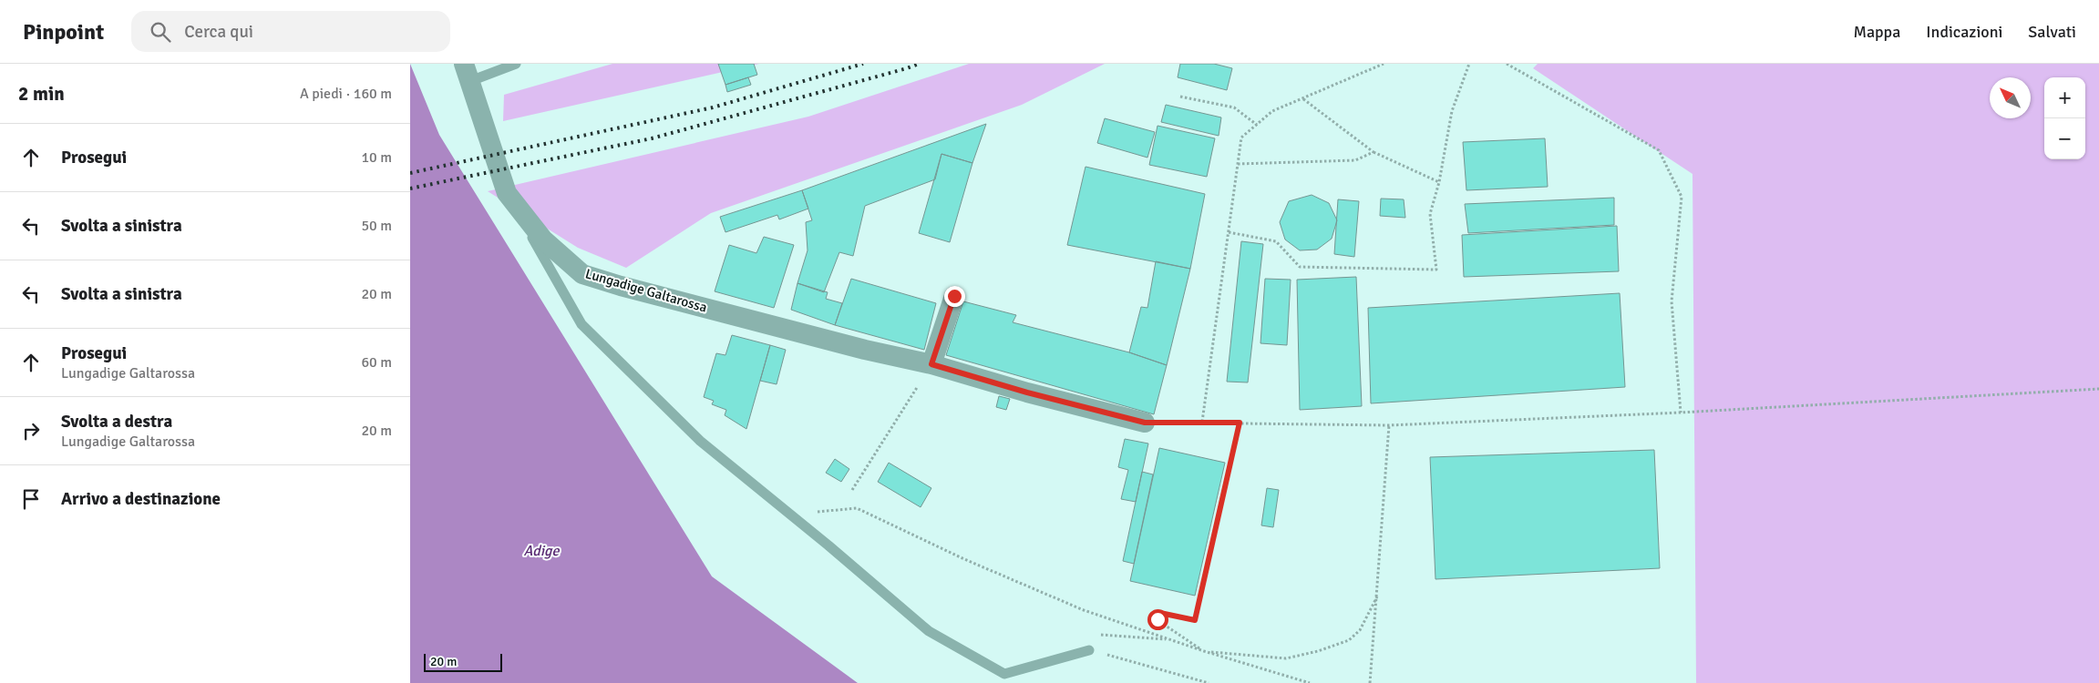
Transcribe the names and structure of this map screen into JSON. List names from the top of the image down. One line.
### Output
{"streets":{"street":["Lungadige Galtarossa"]},"water":["Adige"],"scale_bar":"20 m","north":"top left","page":{"header":"Pinpoint","search":"Cerca qui","nav":["Mappa","Indicazioni","Salvati"],"heading":["2 min","A piedi · 160 m"],"map_buttons":["+","−"],"list":[["Prosegui","10 m"],["Svolta a sinistra","50 m"],["Svolta a sinistra","20 m"],["Prosegui","Lungadige Galtarossa","60 m"],["Svolta a destra","Lungadige Galtarossa","20 m"],"Arrivo a destinazione"],"scale":"20 m"}}
